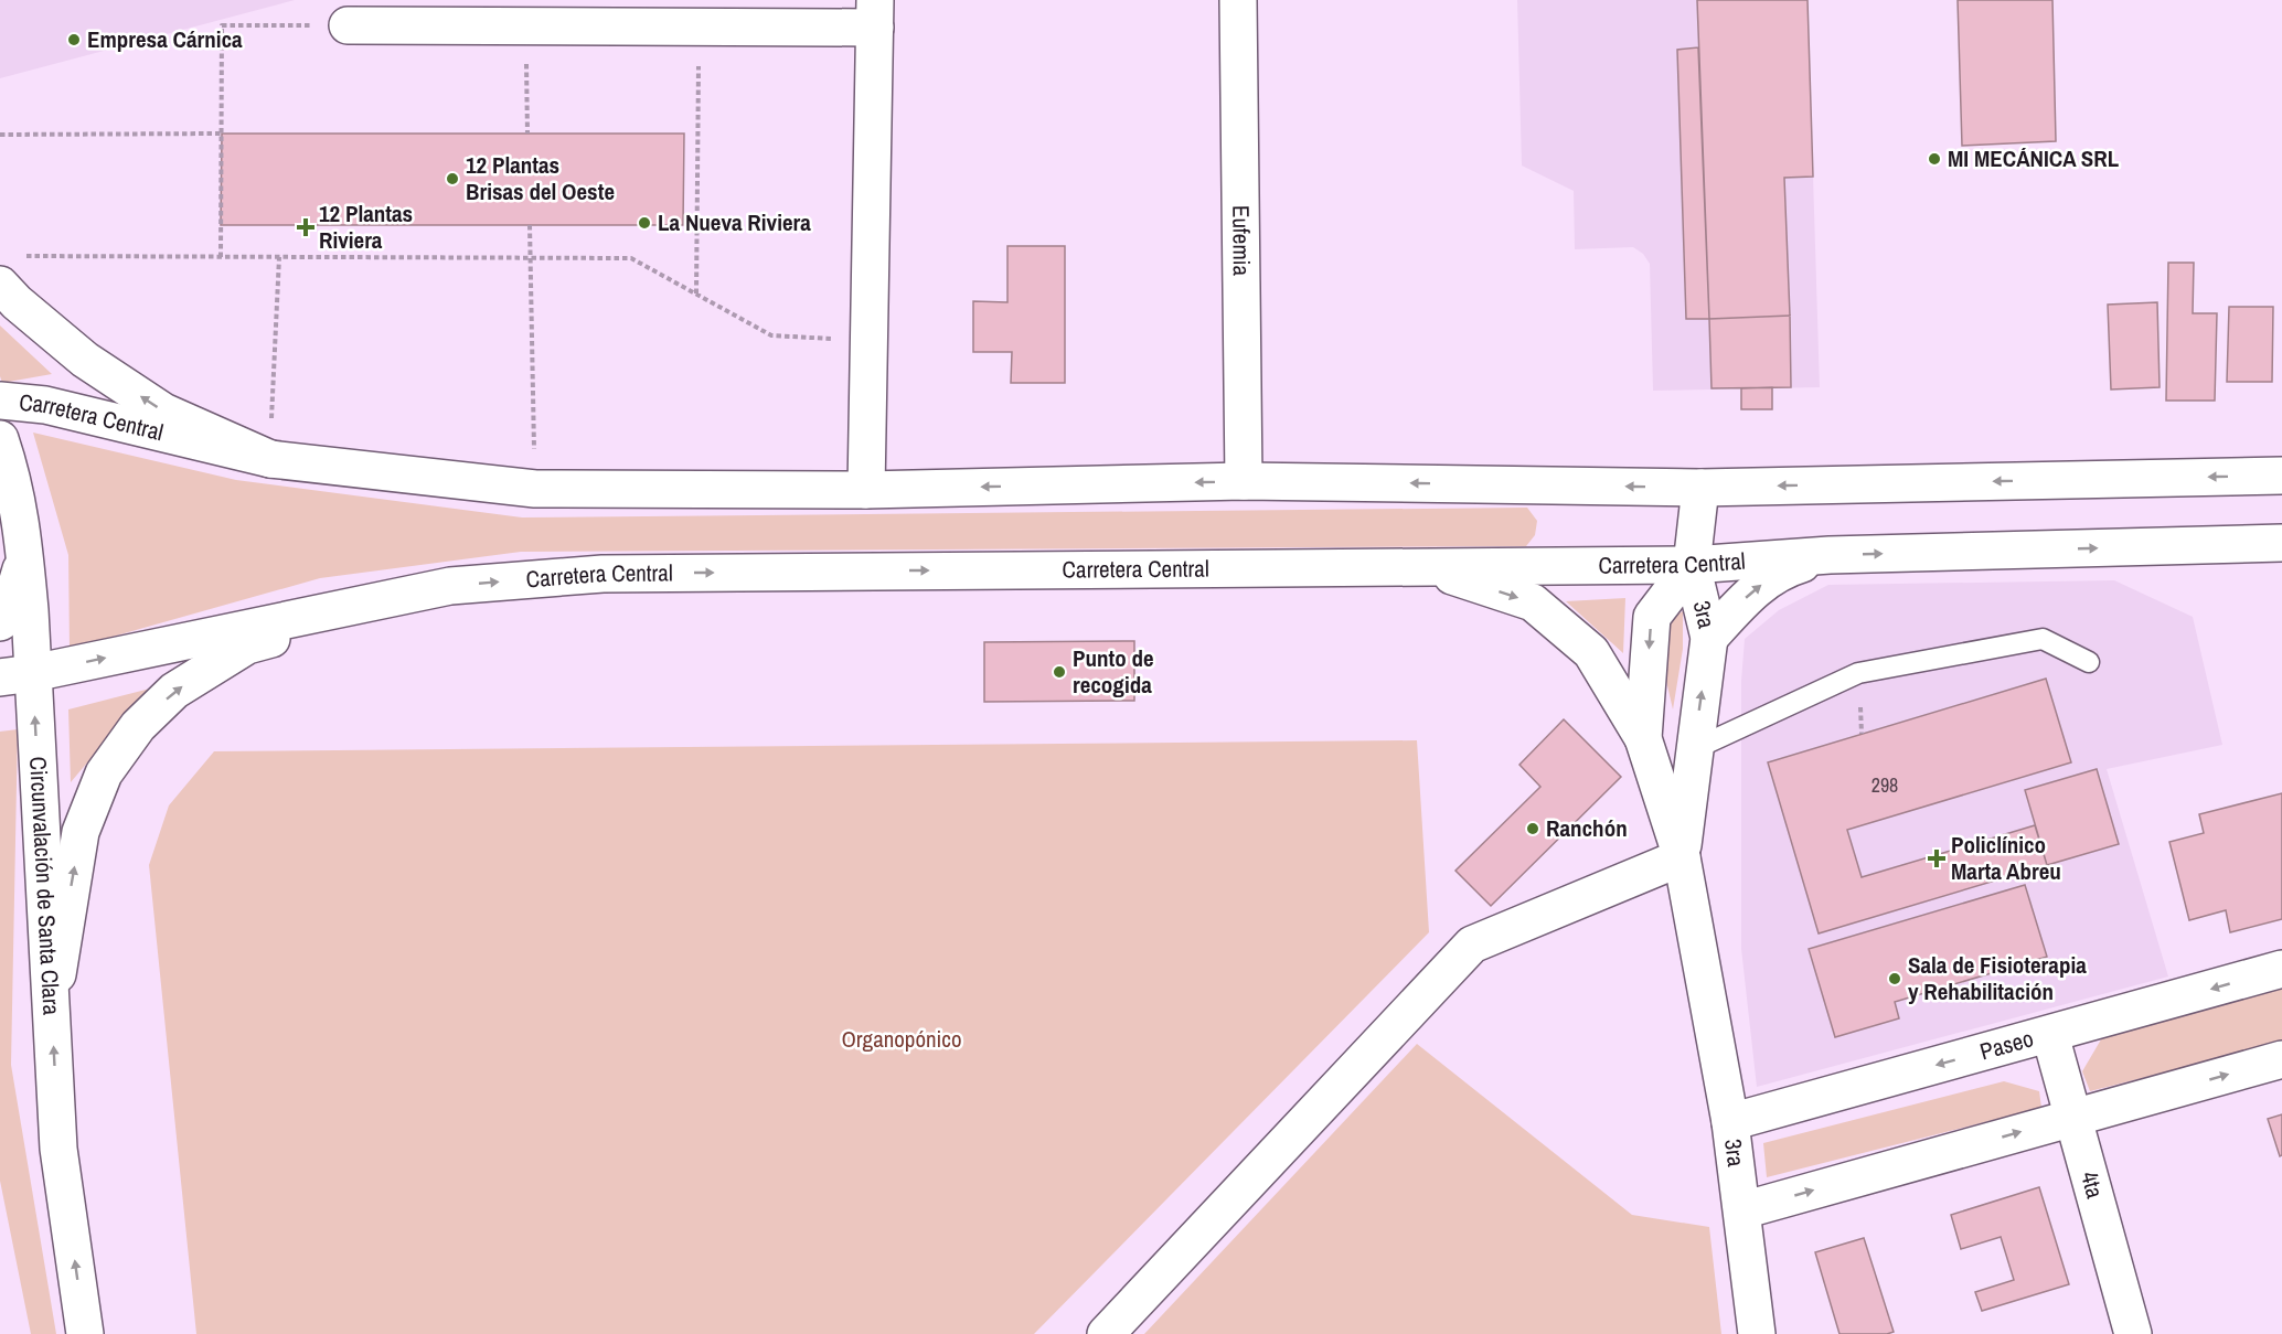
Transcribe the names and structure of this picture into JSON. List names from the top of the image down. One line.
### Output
{"streets":{"main road":["Eufemia","Carretera Central","3ra","Circunvalación de Santa Clara","Paseo","4ta"]},"crossings":[["Eufemia","Carretera Central"],["Carretera Central","3ra"],["Carretera Central","Circunvalación de Santa Clara"],["3ra","Paseo"],["Paseo","4ta"]],"one_way":["Circunvalación de Santa Clara"],"parks":["Organopónico"],"places":{"other":["Empresa Cárnica","MI MECÁNICA SRL","12 Plantas Brisas del Oeste","La Nueva Riviera","Punto de recogida","Ranchón","Sala de Fisioterapia y Rehabilitación"],"health":["12 Plantas Riviera","Policlínico Marta Abreu"]},"house_numbers":["298"]}
